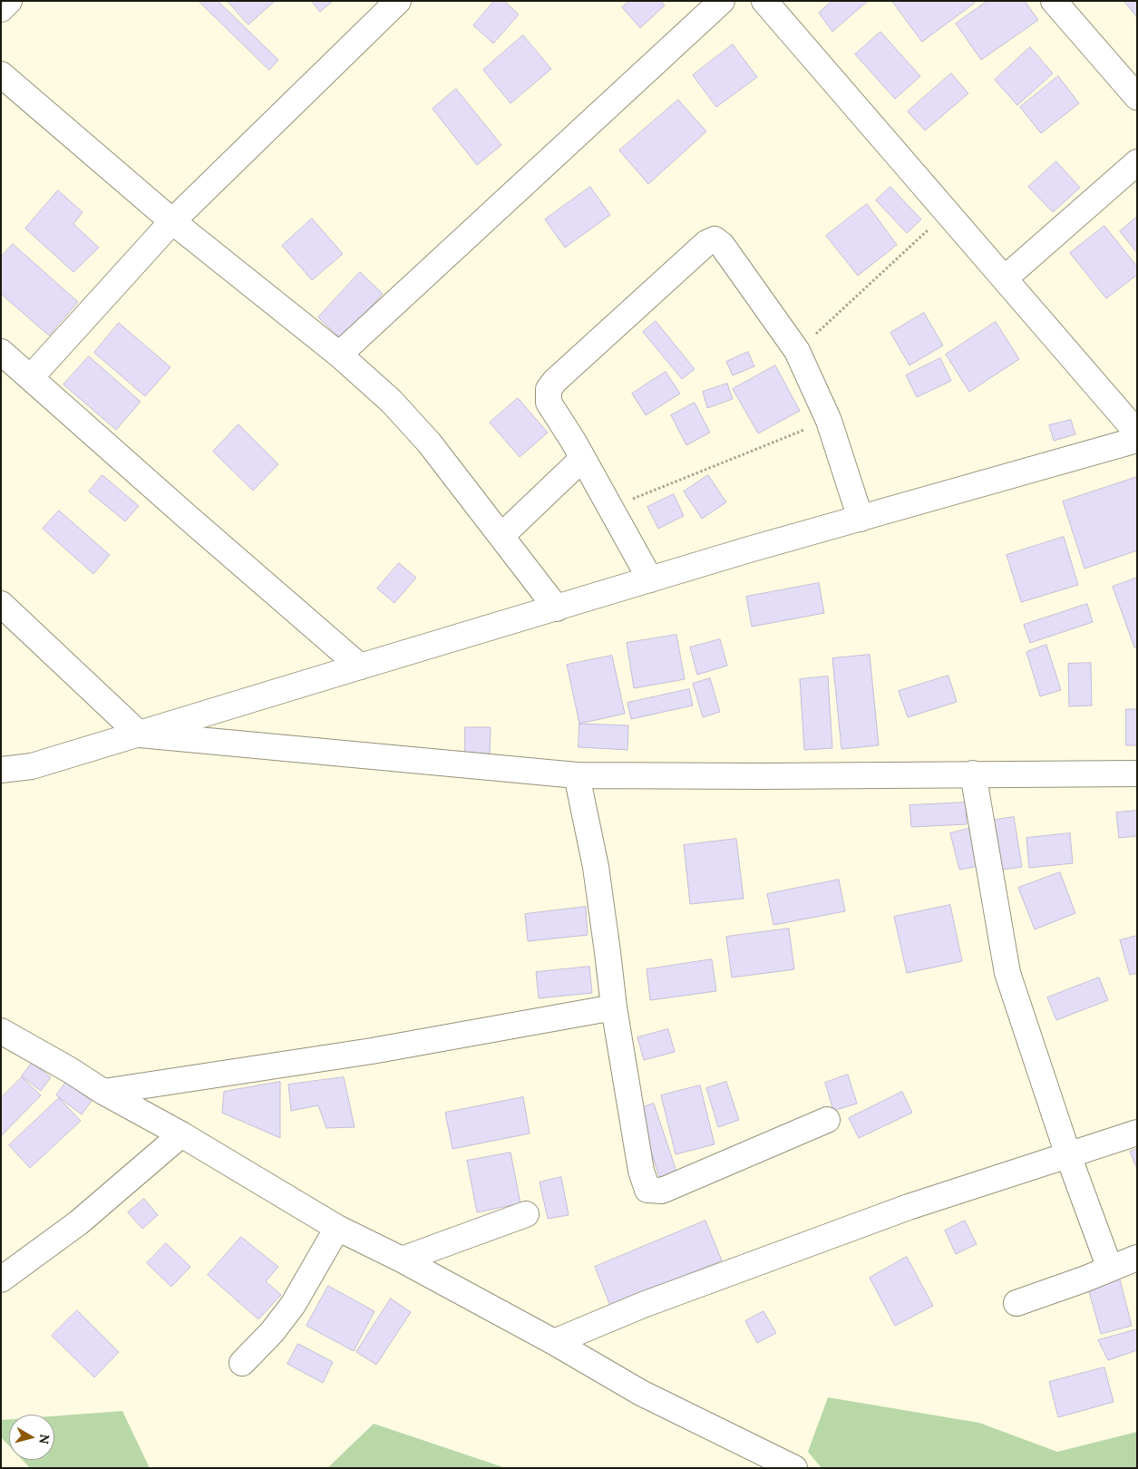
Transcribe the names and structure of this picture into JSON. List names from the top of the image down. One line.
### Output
{"north":"right"}
